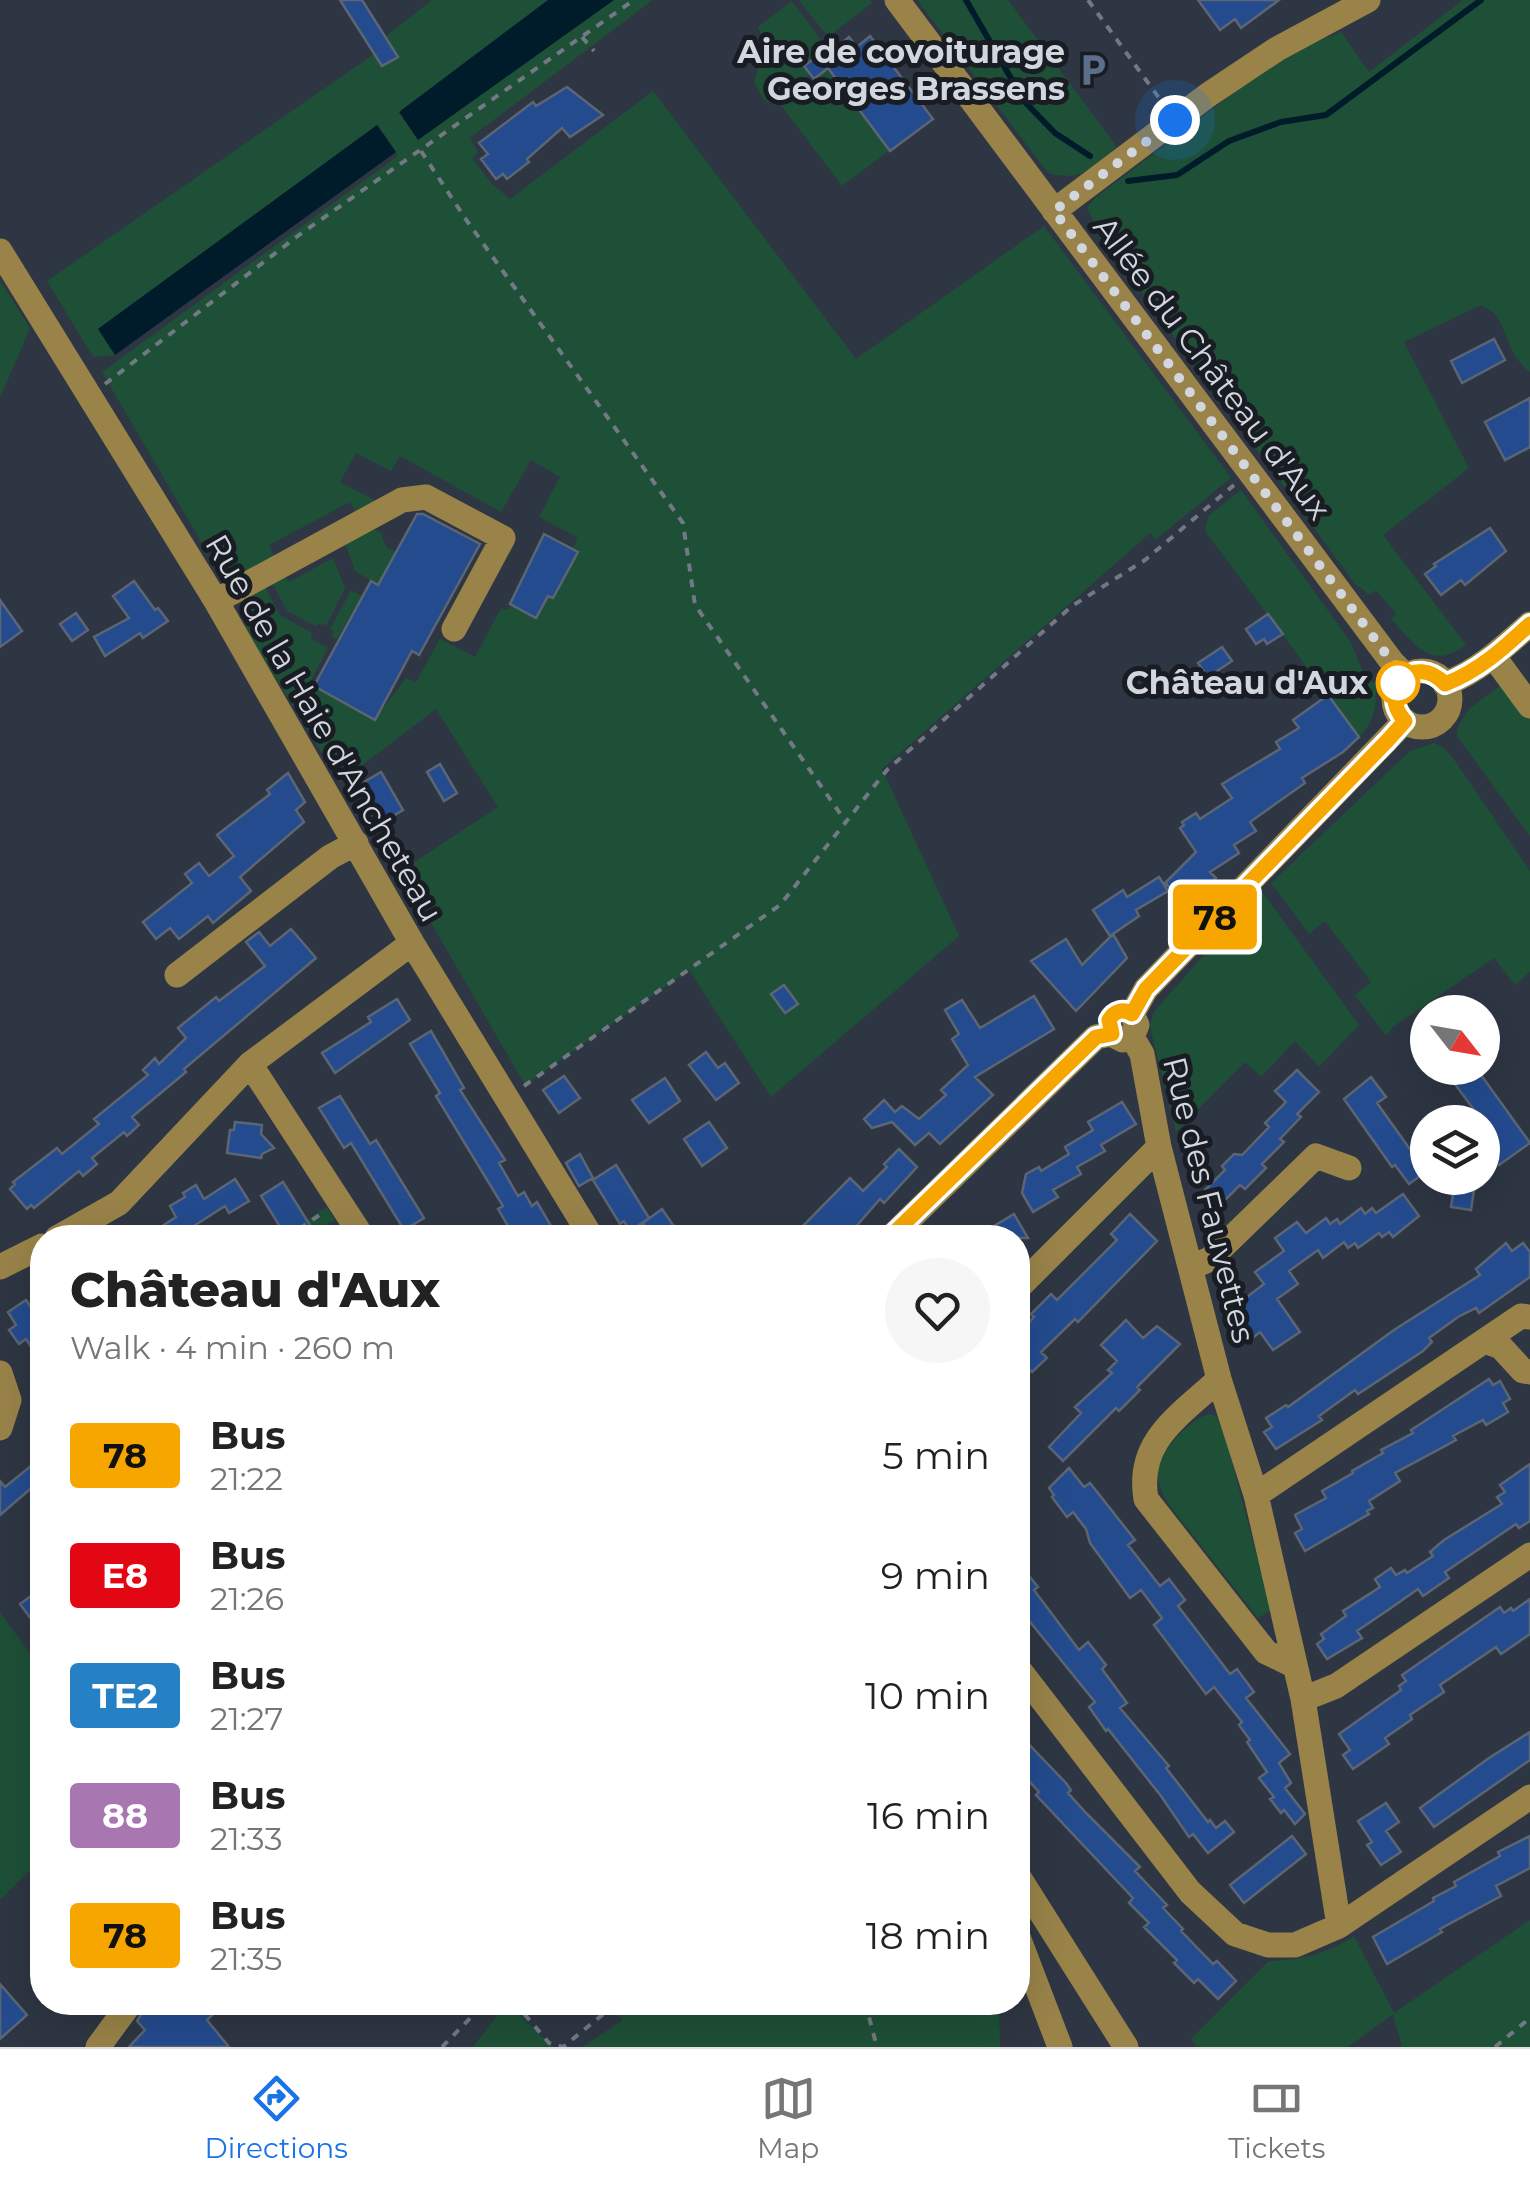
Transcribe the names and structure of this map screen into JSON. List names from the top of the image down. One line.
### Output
{"streets":{"street":["Allée du Château d'Aux","Rue de la Haie d'Ancheteau","Rue des Fauvettes"]},"places":{"parking":["Aire de covoiturage Georges Brassens"],"other":["Château d'Aux"]},"lines":["bus line 78"],"north":"bottom right","page":{"on_map":"78","heading":["Château d'Aux","Walk · 4 min · 260 m"],"list":[{"mark":"78","name":"Bus","note":"21:22","value":"5 min"},{"mark":"E8","name":"Bus","note":"21:26","value":"9 min"},{"mark":"TE2","name":"Bus","note":"21:27","value":"10 min"},{"mark":"88","name":"Bus","note":"21:33","value":"16 min"},{"mark":"78","name":"Bus","note":"21:35","value":"18 min"}],"tabs":["Directions","Map","Tickets"]}}
